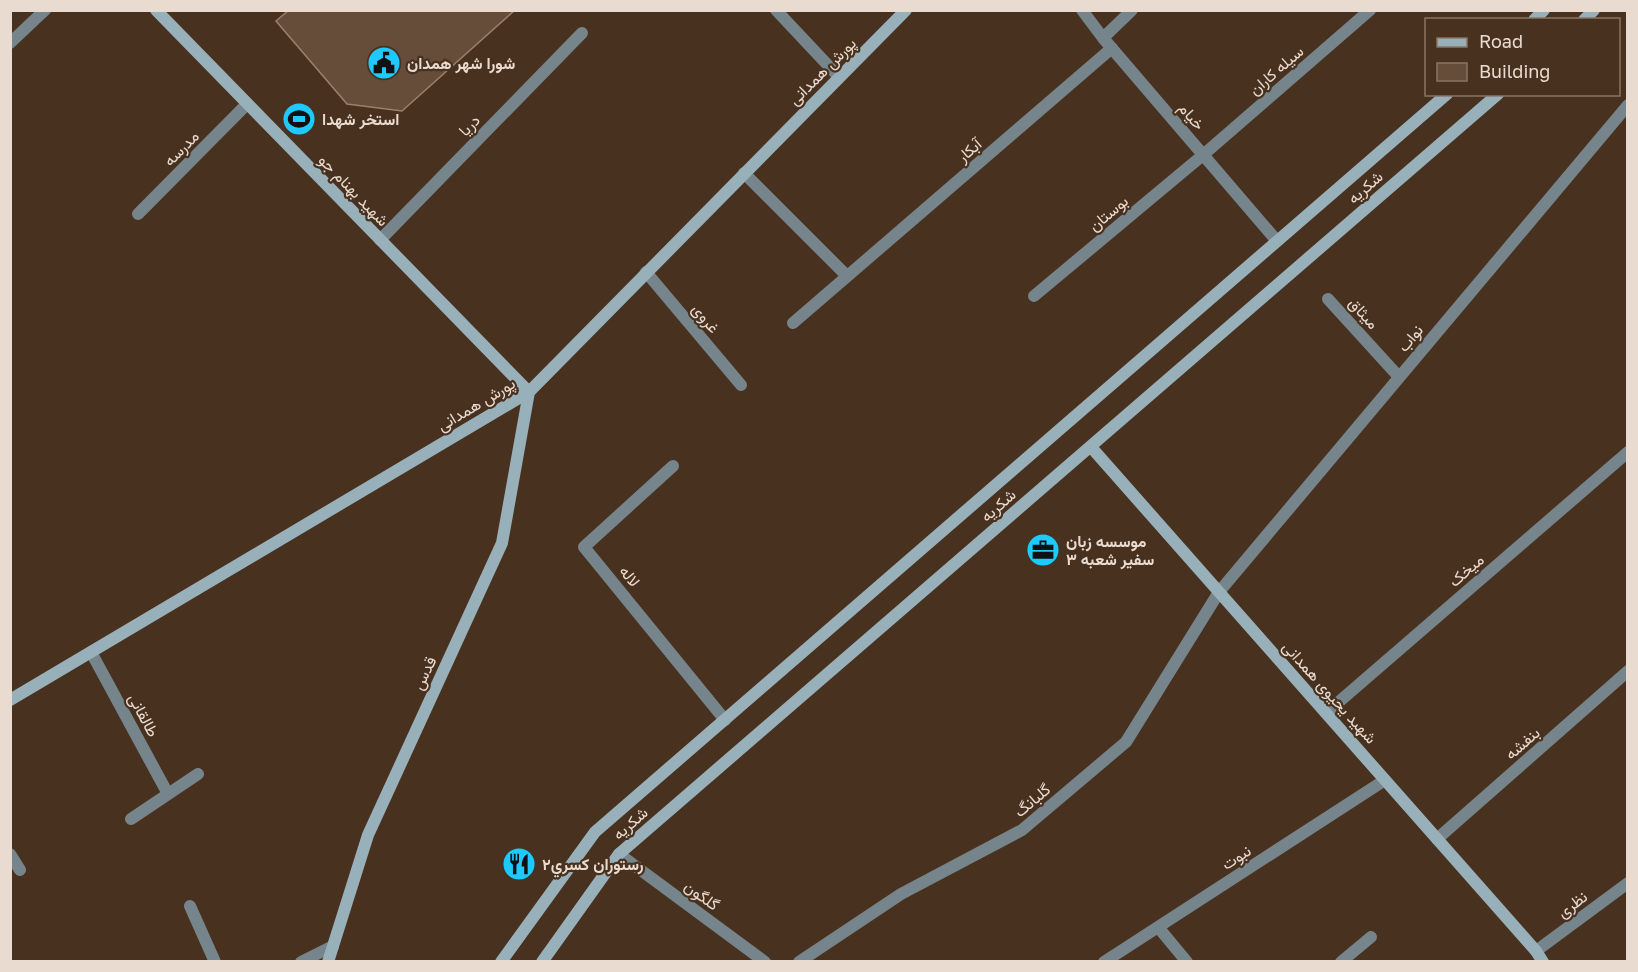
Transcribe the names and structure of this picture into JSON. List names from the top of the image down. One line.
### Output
{"streets":{"main road":["پورش همدانی","شکریه","شهید بهنام جو","قدس","شهید یحیوی همدانی"],"street":["سیله کاران","خیام","دریا","مدرسه","آبکار","بوستان","میثاق","غروی","نواب","میخک","لاله","طالقانی","بنفشه","گلبانگ","نبوت","گلگون","نظری"]},"crossings":[["سیله کاران","خیام"],["سیله کاران","بوستان"],["پورش همدانی","شهید بهنام جو"],["پورش همدانی","غروی"],["پورش همدانی","قدس"],["پورش همدانی","طالقانی"],["خیام","آبکار"],["خیام","شکریه"],["خیام","بوستان"],["دریا","شهید بهنام جو"],["مدرسه","شهید بهنام جو"],["شکریه","لاله"],["شکریه","شهید یحیوی همدانی"],["شکریه","گلگون"],["شهید بهنام جو","قدس"],["میثاق","نواب"],["نواب","شهید یحیوی همدانی"],["نواب","گلبانگ"],["میخک","شهید یحیوی همدانی"],["شهید یحیوی همدانی","بنفشه"],["شهید یحیوی همدانی","گلبانگ"],["شهید یحیوی همدانی","نبوت"],["شهید یحیوی همدانی","نظری"]],"places":{"public building":["شورا شهر همدان"],"sports":["استخر شهدا"],"office":["موسسه زبان سفیر شعبه ۳"],"restaurant":["رستوران کسري٢"]},"legend":["Road","Building"]}
